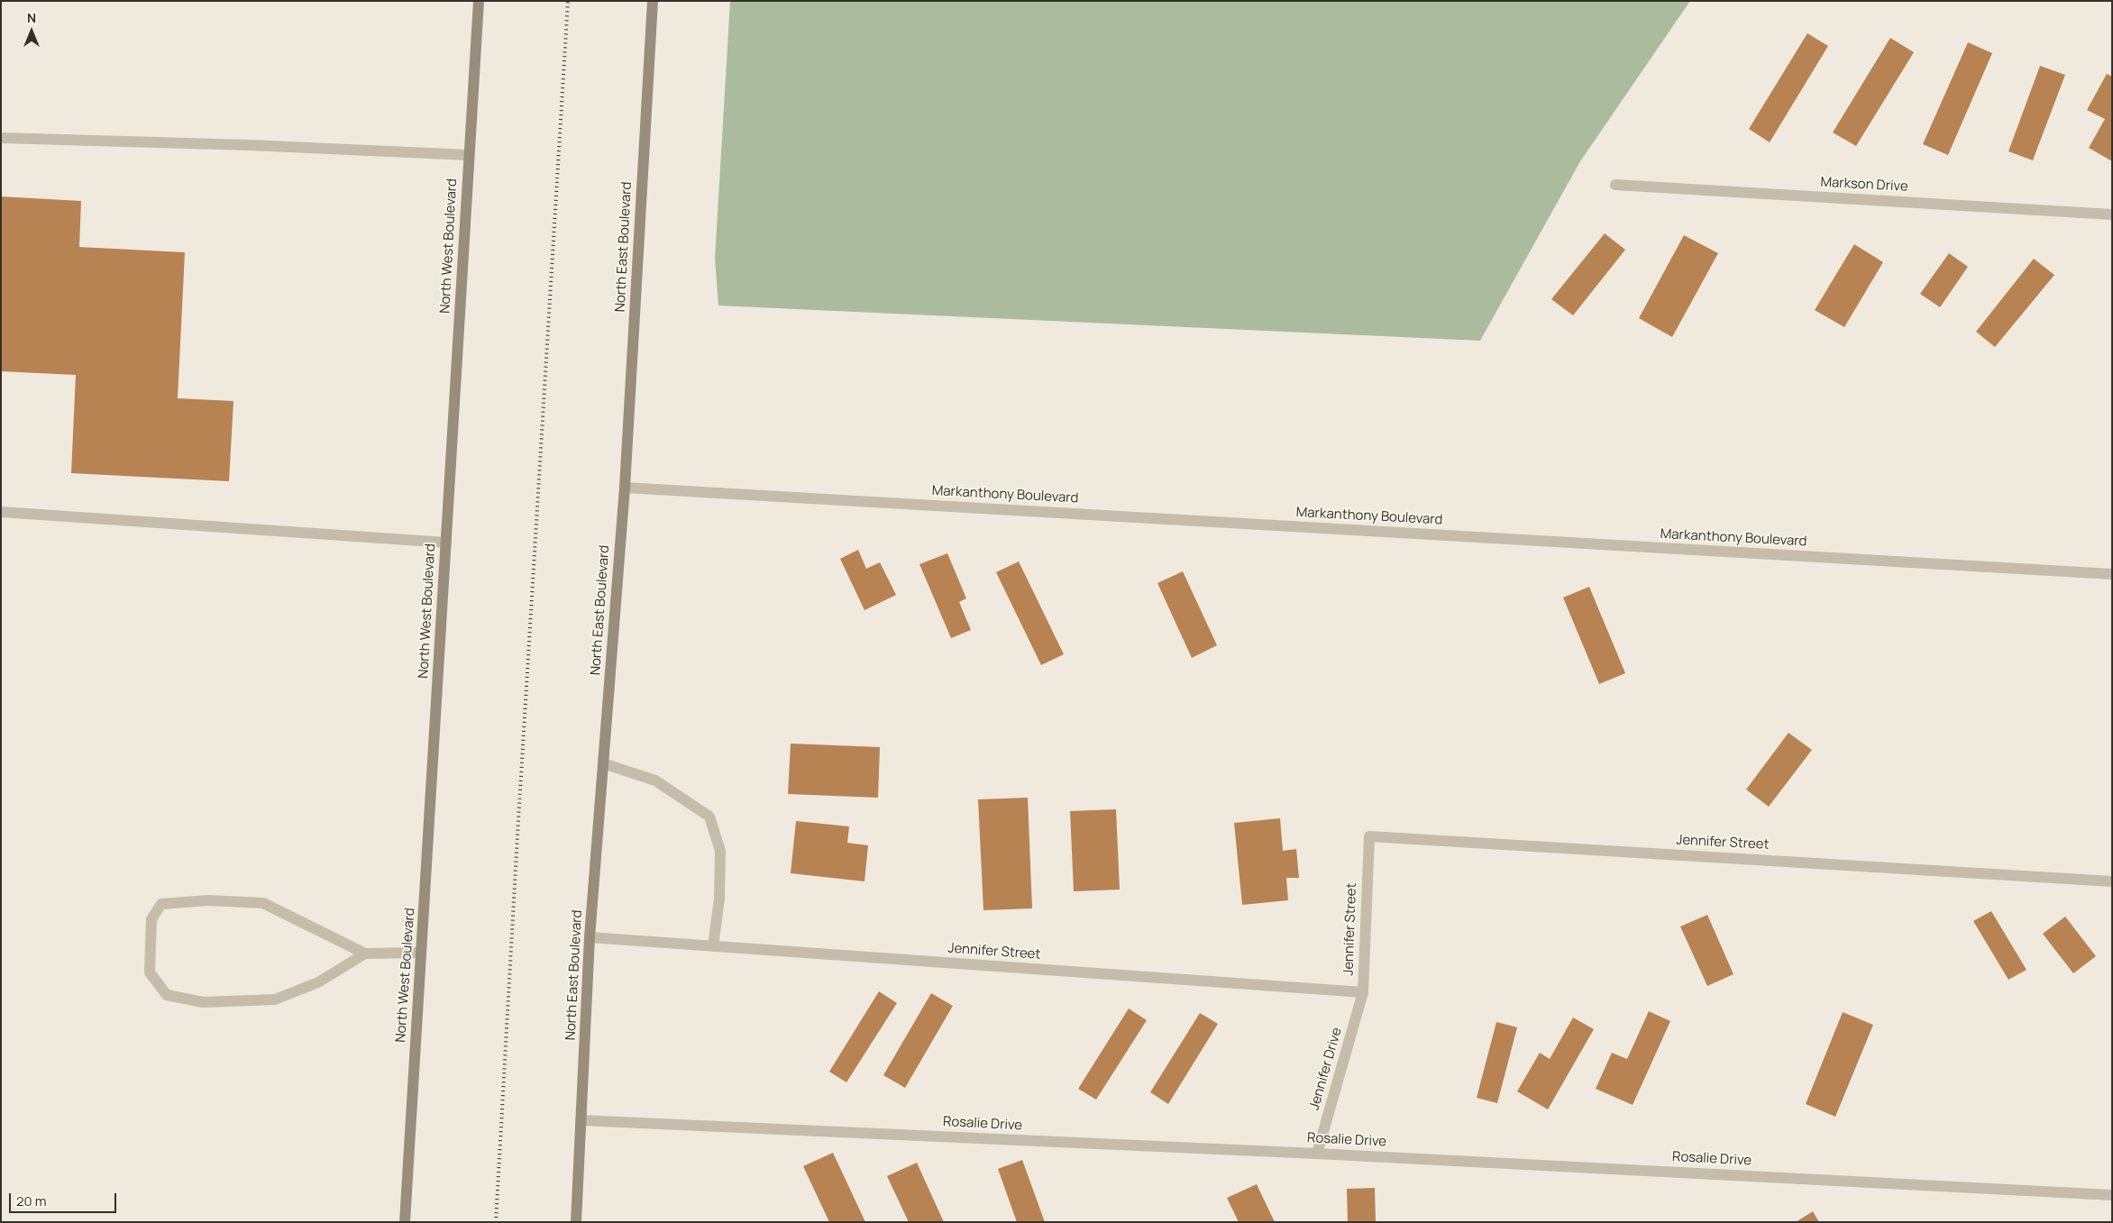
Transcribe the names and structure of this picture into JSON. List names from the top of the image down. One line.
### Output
{"streets":{"main road":["North West Boulevard","North East Boulevard"],"lane":["Markson Drive","Markanthony Boulevard","Jennifer Street","Jennifer Drive","Rosalie Drive"]},"crossings":[["North East Boulevard","Markanthony Boulevard"],["North East Boulevard","Jennifer Street"],["North East Boulevard","Rosalie Drive"],["Jennifer Street","Jennifer Drive"],["Jennifer Drive","Rosalie Drive"]],"scale_bar":"20 m","north":"top"}
